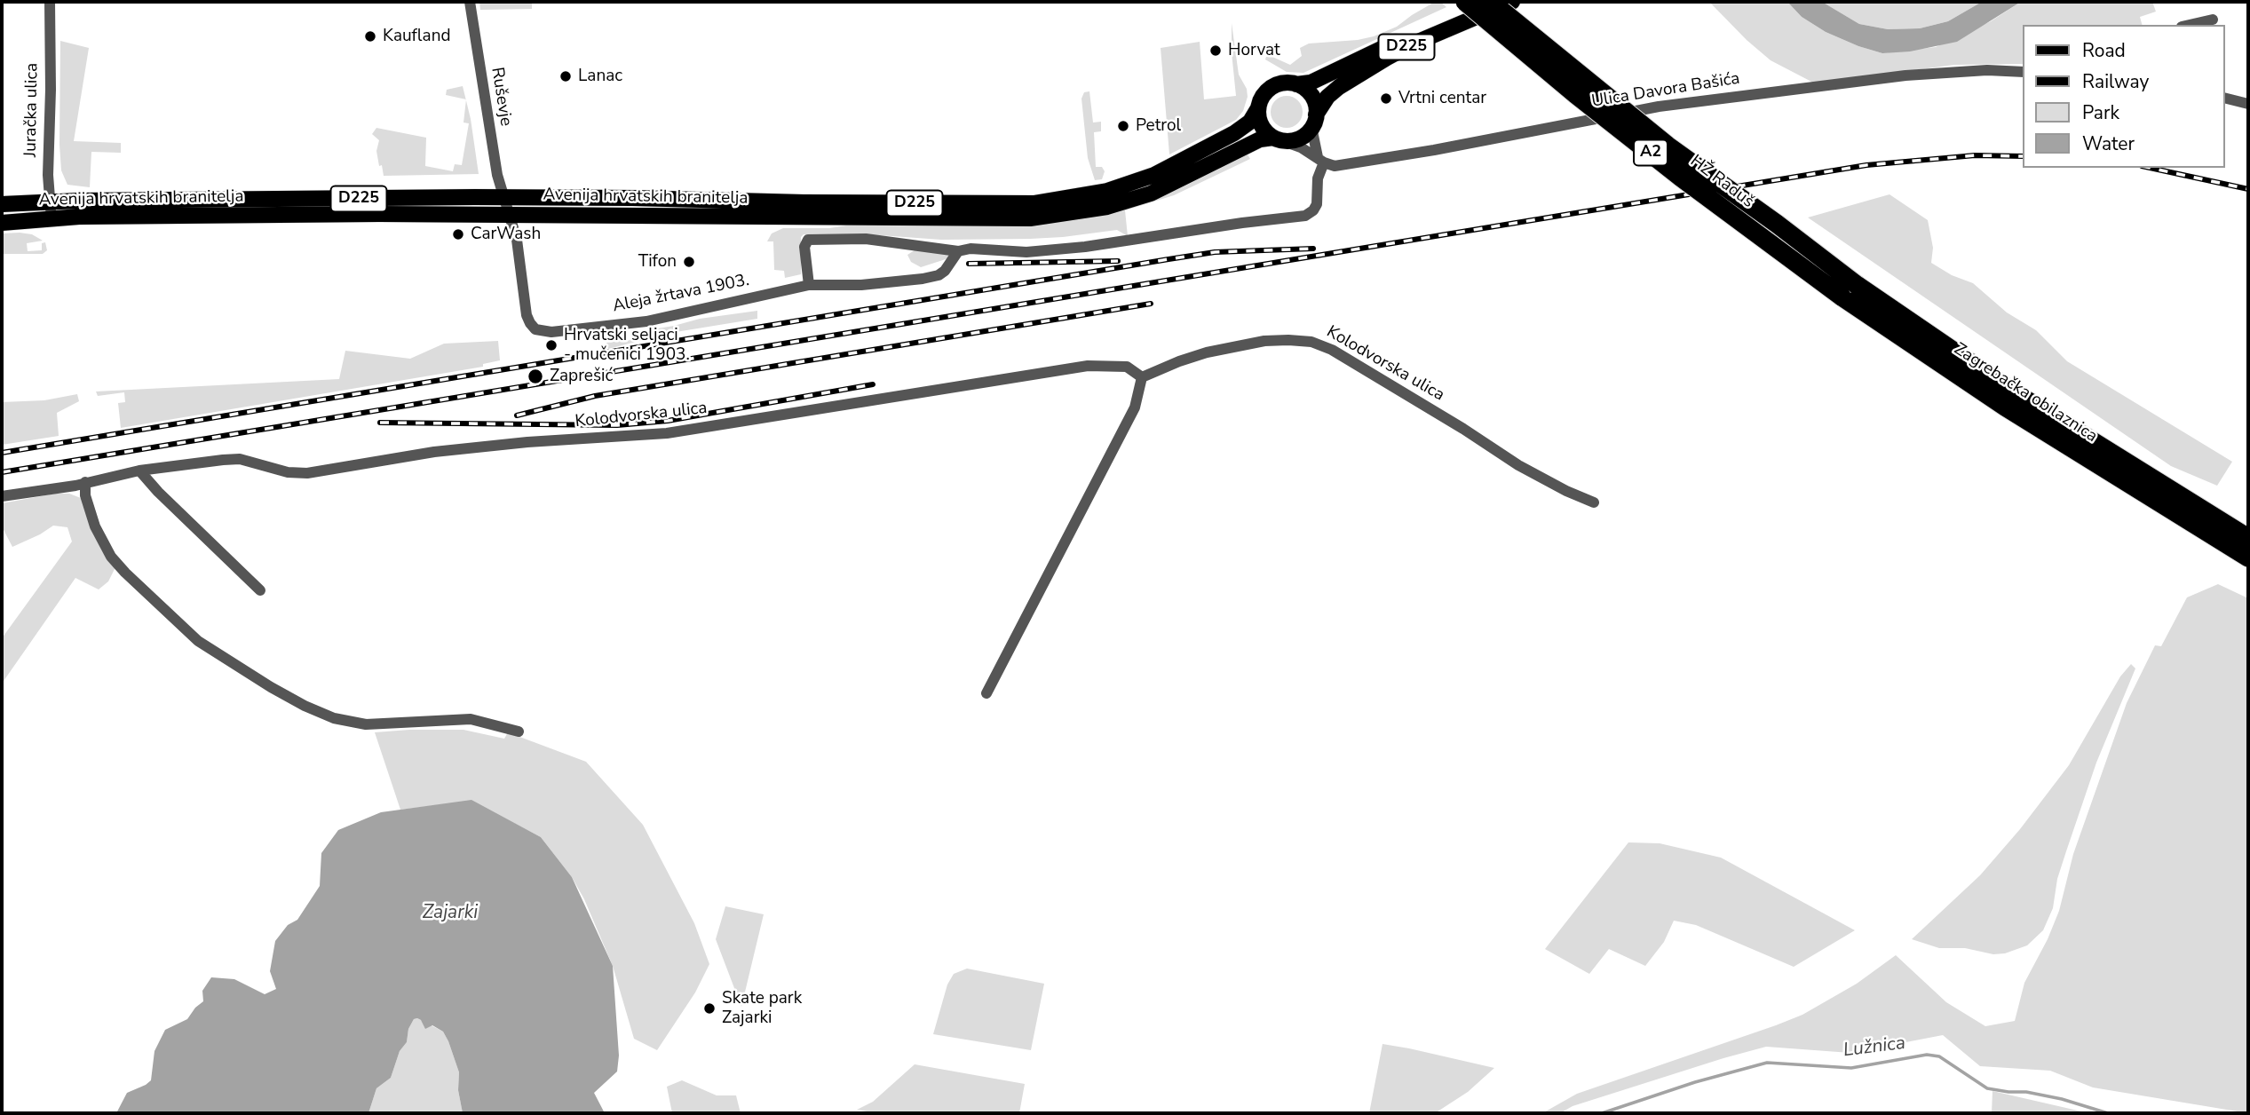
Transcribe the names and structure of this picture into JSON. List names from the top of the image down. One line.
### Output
{"streets":{"highway":["A2","HŽ Raduš","Zagrebačka obilaznica"],"main road":["D225","Avenija hrvatskih branitelja"],"street":["Ulica Davora Bašića","Ruševje","Juračka ulica","Aleja žrtava 1903.","Kolodvorska ulica"]},"crossings":[["D225","Ulica Davora Bašića"],["D225","HŽ Raduš"],["D225","Avenija hrvatskih branitelja"],["Ulica Davora Bašića","Avenija hrvatskih branitelja"],["Ruševje","Avenija hrvatskih branitelja"],["Ruševje","Aleja žrtava 1903."],["Juračka ulica","Avenija hrvatskih branitelja"],["A2","Zagrebačka obilaznica"],["HŽ Raduš","Zagrebačka obilaznica"],["Avenija hrvatskih branitelja","Aleja žrtava 1903."]],"water":["Zajarki","Lužnica"],"places":["Kaufland","Horvat","Lanac","Vrtni centar","Petrol","CarWash","Tifon","Hrvatski seljaci - mučenici 1903.","Zaprešić","Skate park Zajarki"],"legend":["Road","Railway","Park","Water"]}
